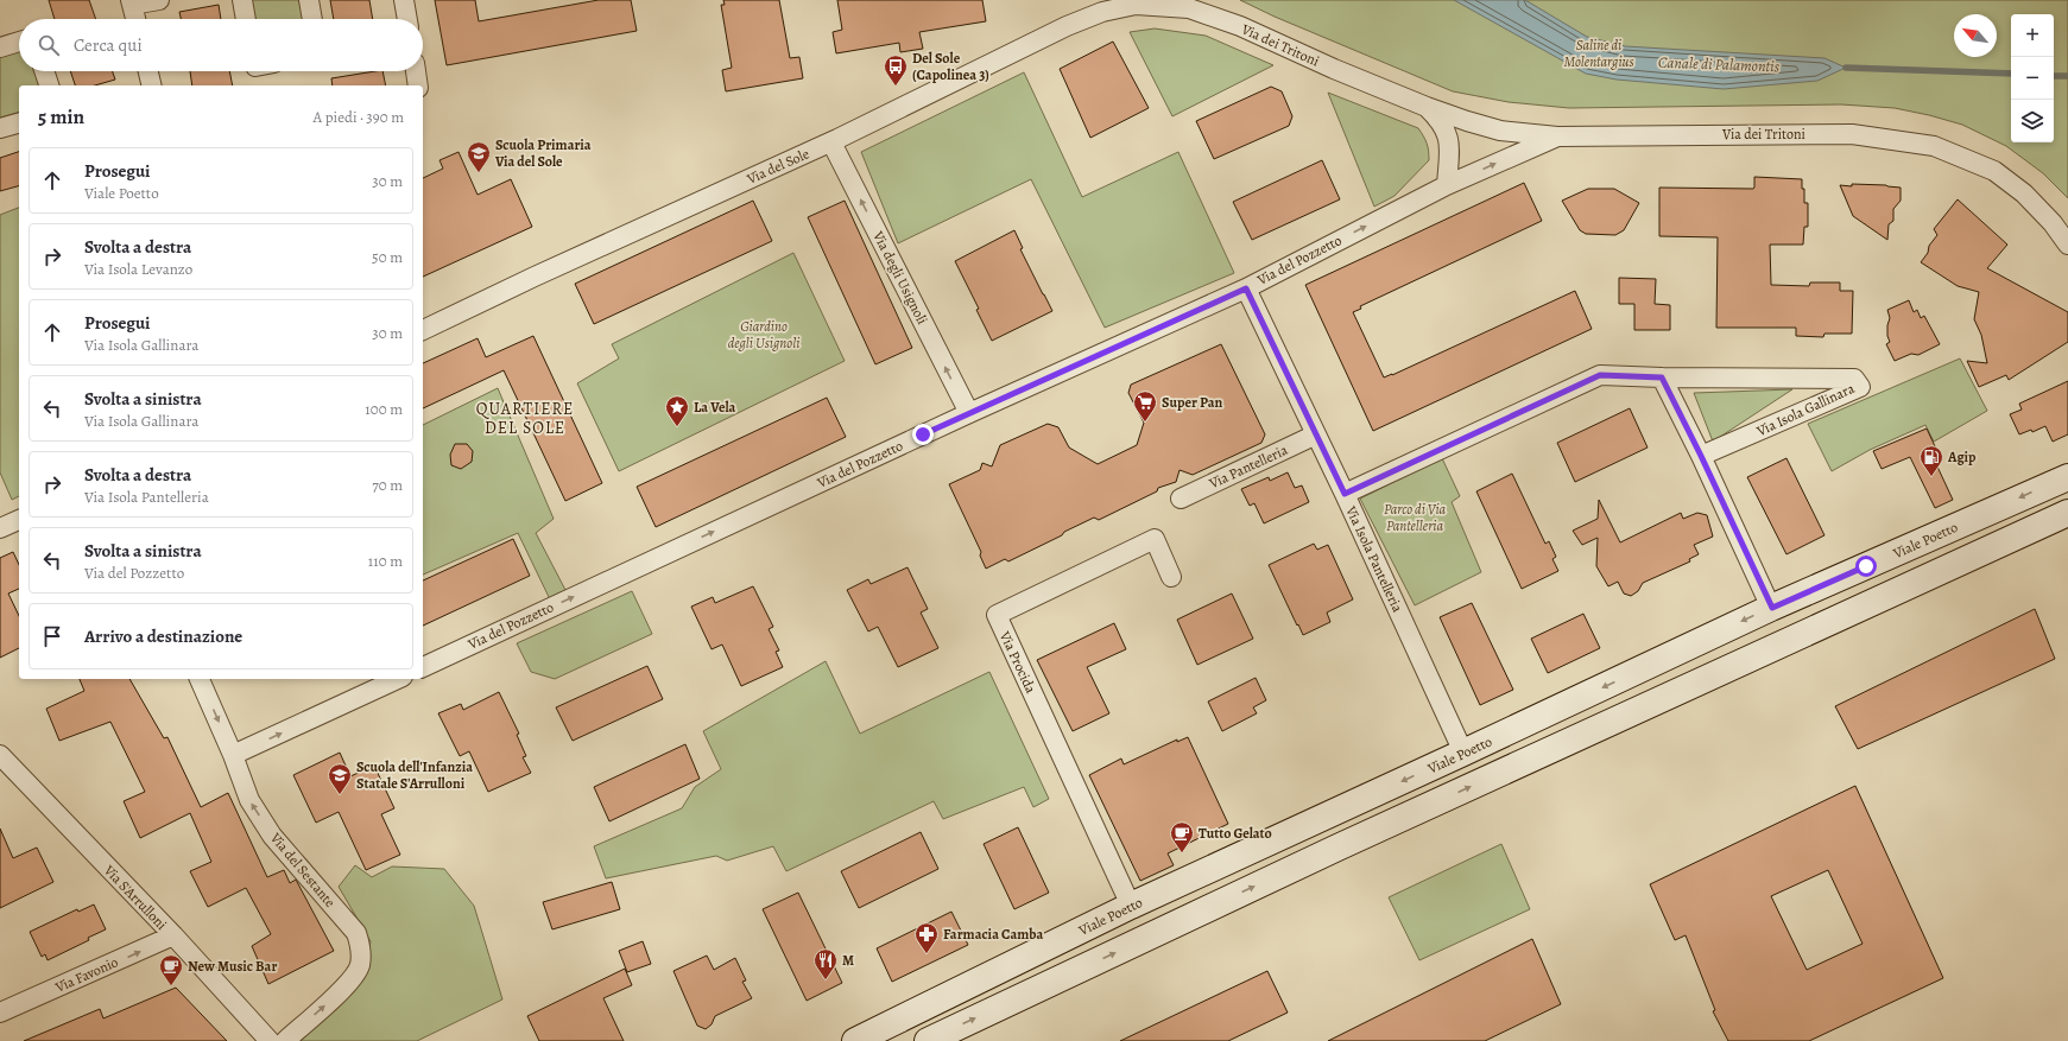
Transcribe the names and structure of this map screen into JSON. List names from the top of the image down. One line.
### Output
{"streets":{"main road":["Viale Poetto"],"street":["Via dei Tritoni","Via del Sole","Via del Pozzetto","Via degli Usignoli","Via Isola Gallinara","Via Pantelleria","Via Isola Pantelleria","Via Procida","Via del Sestante","Via S'Arrulloni","Via Favonio"]},"crossings":[["Via dei Tritoni","Via del Sole"],["Via dei Tritoni","Via del Pozzetto"],["Via del Sole","Via degli Usignoli"],["Via del Pozzetto","Via degli Usignoli"],["Via del Pozzetto","Via Isola Pantelleria"],["Via Isola Gallinara","Via Isola Pantelleria"],["Via Pantelleria","Via Isola Pantelleria"],["Viale Poetto","Via Isola Pantelleria"],["Viale Poetto","Via Procida"],["Via S'Arrulloni","Via Favonio"]],"one_way":["Via del Pozzetto","Via degli Usignoli","Via Favonio"],"districts":["QUARTIERE DEL SOLE"],"water":["Canale di Palamontis"],"parks":["Saline di Molentargius","Giardino degli Usignoli","Parco di Via Pantelleria"],"places":{"bus stop":["Del Sole (Capolinea 3)"],"school or university":["Scuola Primaria Via del Sole","Scuola dell'Infanzia Statale S'Arrulloni"],"supermarket":["Super Pan"],"place":["La Vela"],"fuel station":["Agip"],"cafe":["Tutto Gelato","New Music Bar"],"pharmacy":["Farmacia Camba"],"restaurant":["M"]},"north":"top left","page":{"map_buttons":["+","−"],"search":"Cerca qui","heading":["5 min","A piedi · 390 m"],"list":[["Prosegui","Viale Poetto","30 m"],["Svolta a destra","Via Isola Levanzo","50 m"],["Prosegui","Via Isola Gallinara","30 m"],["Svolta a sinistra","Via Isola Gallinara","100 m"],["Svolta a destra","Via Isola Pantelleria","70 m"],["Svolta a sinistra","Via del Pozzetto","110 m"],"Arrivo a destinazione"]}}
